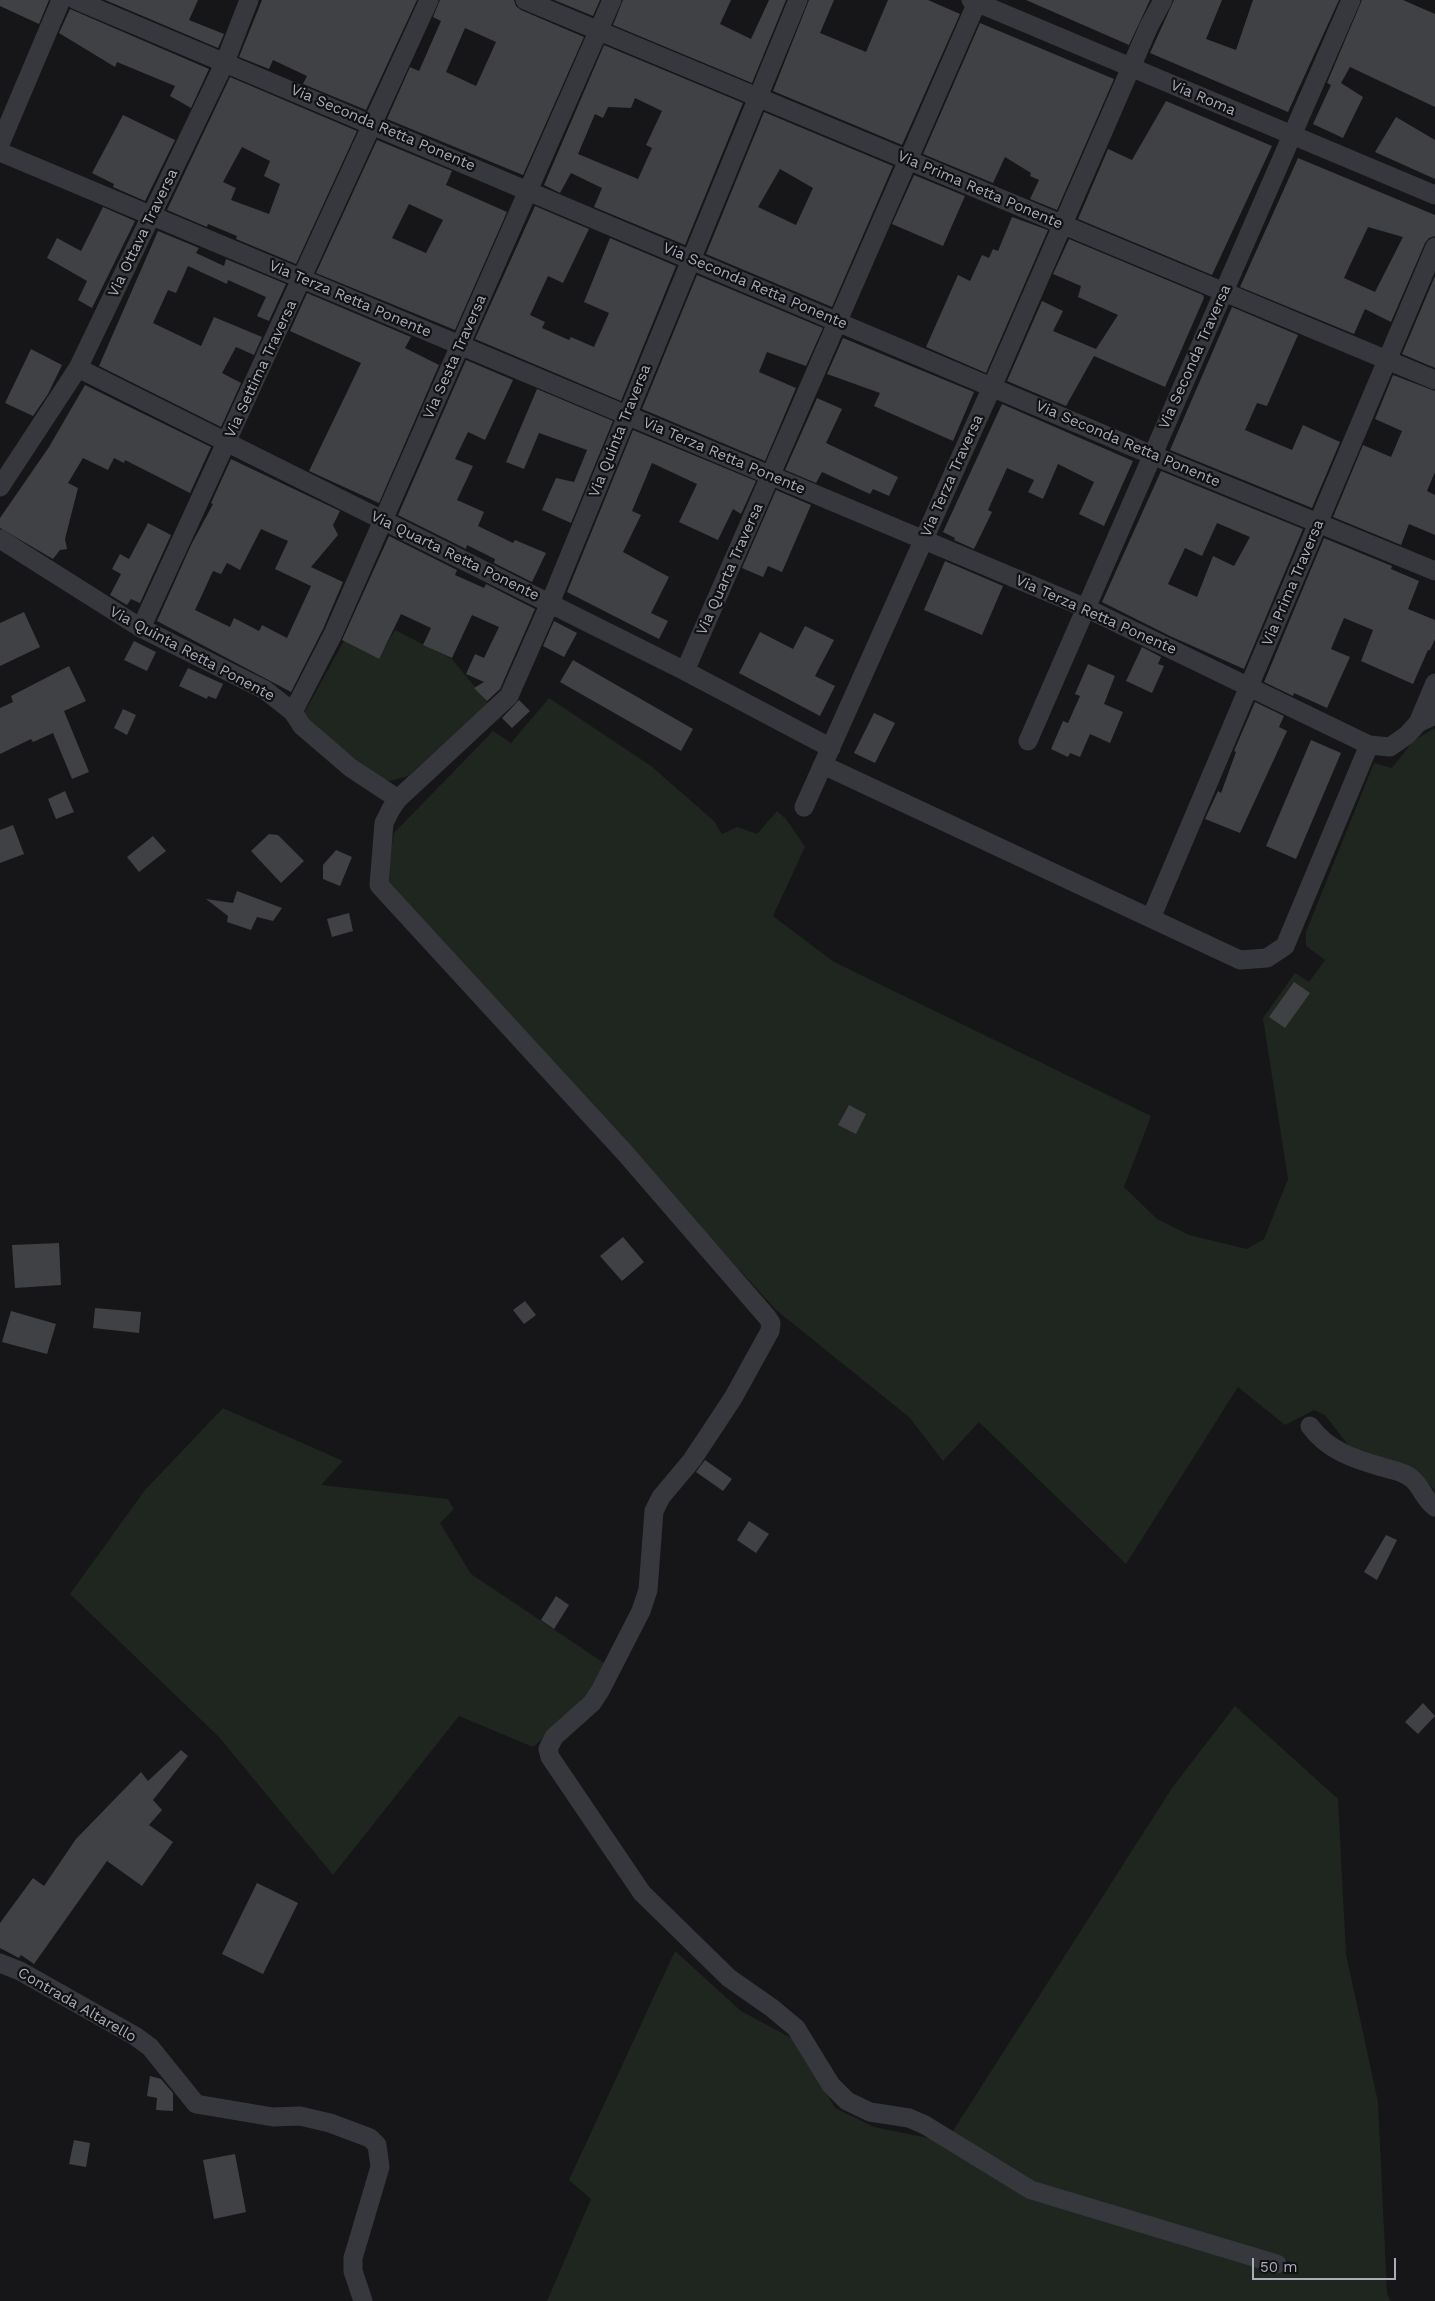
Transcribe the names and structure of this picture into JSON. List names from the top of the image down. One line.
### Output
{"streets":{"street":["Via Roma","Via Seconda Retta Ponente","Via Prima Retta Ponente","Via Ottava Traversa","Via Terza Retta Ponente","Via Sesta Traversa","Via Seconda Traversa","Via Settima Traversa","Via Quinta Traversa","Via Terza Traversa","Via Quarta Retta Ponente","Via Quarta Traversa","Via Prima Traversa","Via Quinta Retta Ponente","Contrada Altarello"]},"crossings":[["Via Roma","Via Seconda Traversa"],["Via Roma","Via Terza Traversa"],["Via Roma","Via Quarta Traversa"],["Via Seconda Retta Ponente","Via Ottava Traversa"],["Via Seconda Retta Ponente","Via Sesta Traversa"],["Via Seconda Retta Ponente","Via Seconda Traversa"],["Via Seconda Retta Ponente","Via Settima Traversa"],["Via Seconda Retta Ponente","Via Quinta Traversa"],["Via Seconda Retta Ponente","Via Terza Traversa"],["Via Seconda Retta Ponente","Via Quarta Traversa"],["Via Seconda Retta Ponente","Via Prima Traversa"],["Via Prima Retta Ponente","Via Sesta Traversa"],["Via Prima Retta Ponente","Via Seconda Traversa"],["Via Prima Retta Ponente","Via Quinta Traversa"],["Via Prima Retta Ponente","Via Terza Traversa"],["Via Prima Retta Ponente","Via Quarta Traversa"],["Via Prima Retta Ponente","Via Prima Traversa"],["Via Ottava Traversa","Via Terza Retta Ponente"],["Via Ottava Traversa","Via Quarta Retta Ponente"],["Via Terza Retta Ponente","Via Sesta Traversa"],["Via Terza Retta Ponente","Via Seconda Traversa"],["Via Terza Retta Ponente","Via Settima Traversa"],["Via Terza Retta Ponente","Via Quinta Traversa"],["Via Terza Retta Ponente","Via Terza Traversa"],["Via Terza Retta Ponente","Via Quarta Retta Ponente"],["Via Terza Retta Ponente","Via Quarta Traversa"],["Via Terza Retta Ponente","Via Prima Traversa"],["Via Sesta Traversa","Via Quarta Retta Ponente"],["Via Sesta Traversa","Via Quinta Retta Ponente"],["Via Settima Traversa","Via Quarta Retta Ponente"],["Via Settima Traversa","Via Quinta Retta Ponente"],["Via Quinta Traversa","Via Quarta Retta Ponente"],["Via Quinta Traversa","Via Quinta Retta Ponente"],["Via Terza Traversa","Via Quarta Retta Ponente"],["Via Quarta Retta Ponente","Via Quarta Traversa"],["Via Quarta Retta Ponente","Via Prima Traversa"]],"scale_bar":"50 m"}
